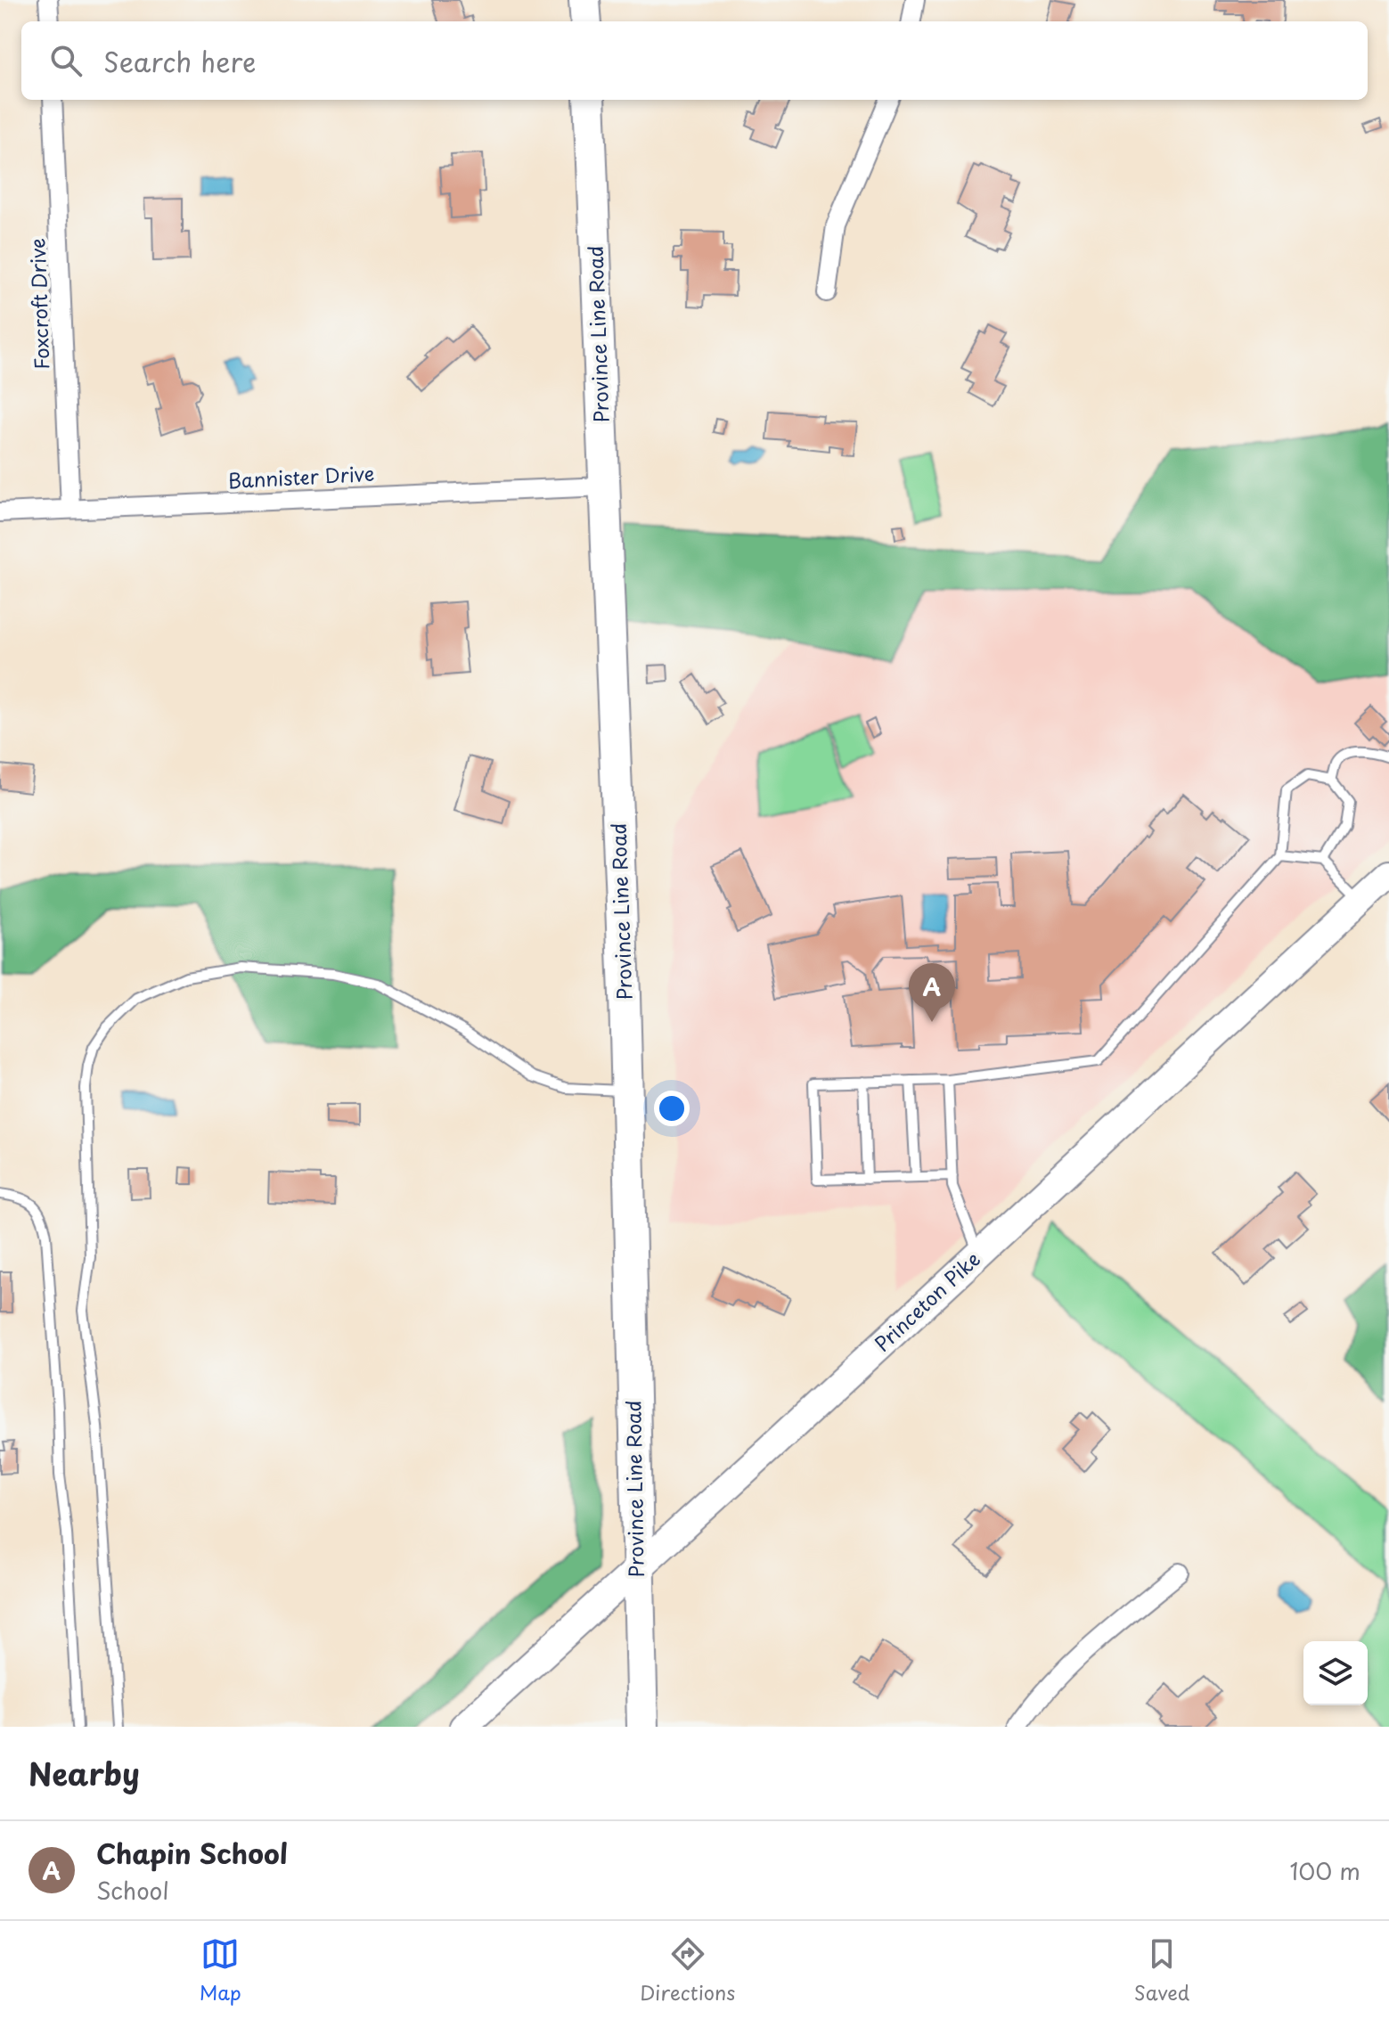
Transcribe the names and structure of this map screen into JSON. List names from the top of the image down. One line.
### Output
{"streets":{"main road":["Province Line Road","Princeton Pike"],"street":["Foxcroft Drive","Bannister Drive"]},"crossings":[["Foxcroft Drive","Bannister Drive"],["Province Line Road","Bannister Drive"],["Province Line Road","Princeton Pike"]],"page":{"search":"Search here","pins":"A","heading":"Nearby","list":[{"mark":"A","name":"Chapin School","note":"School","value":"100 m"}],"nav":["Map","Directions","Saved"]}}
